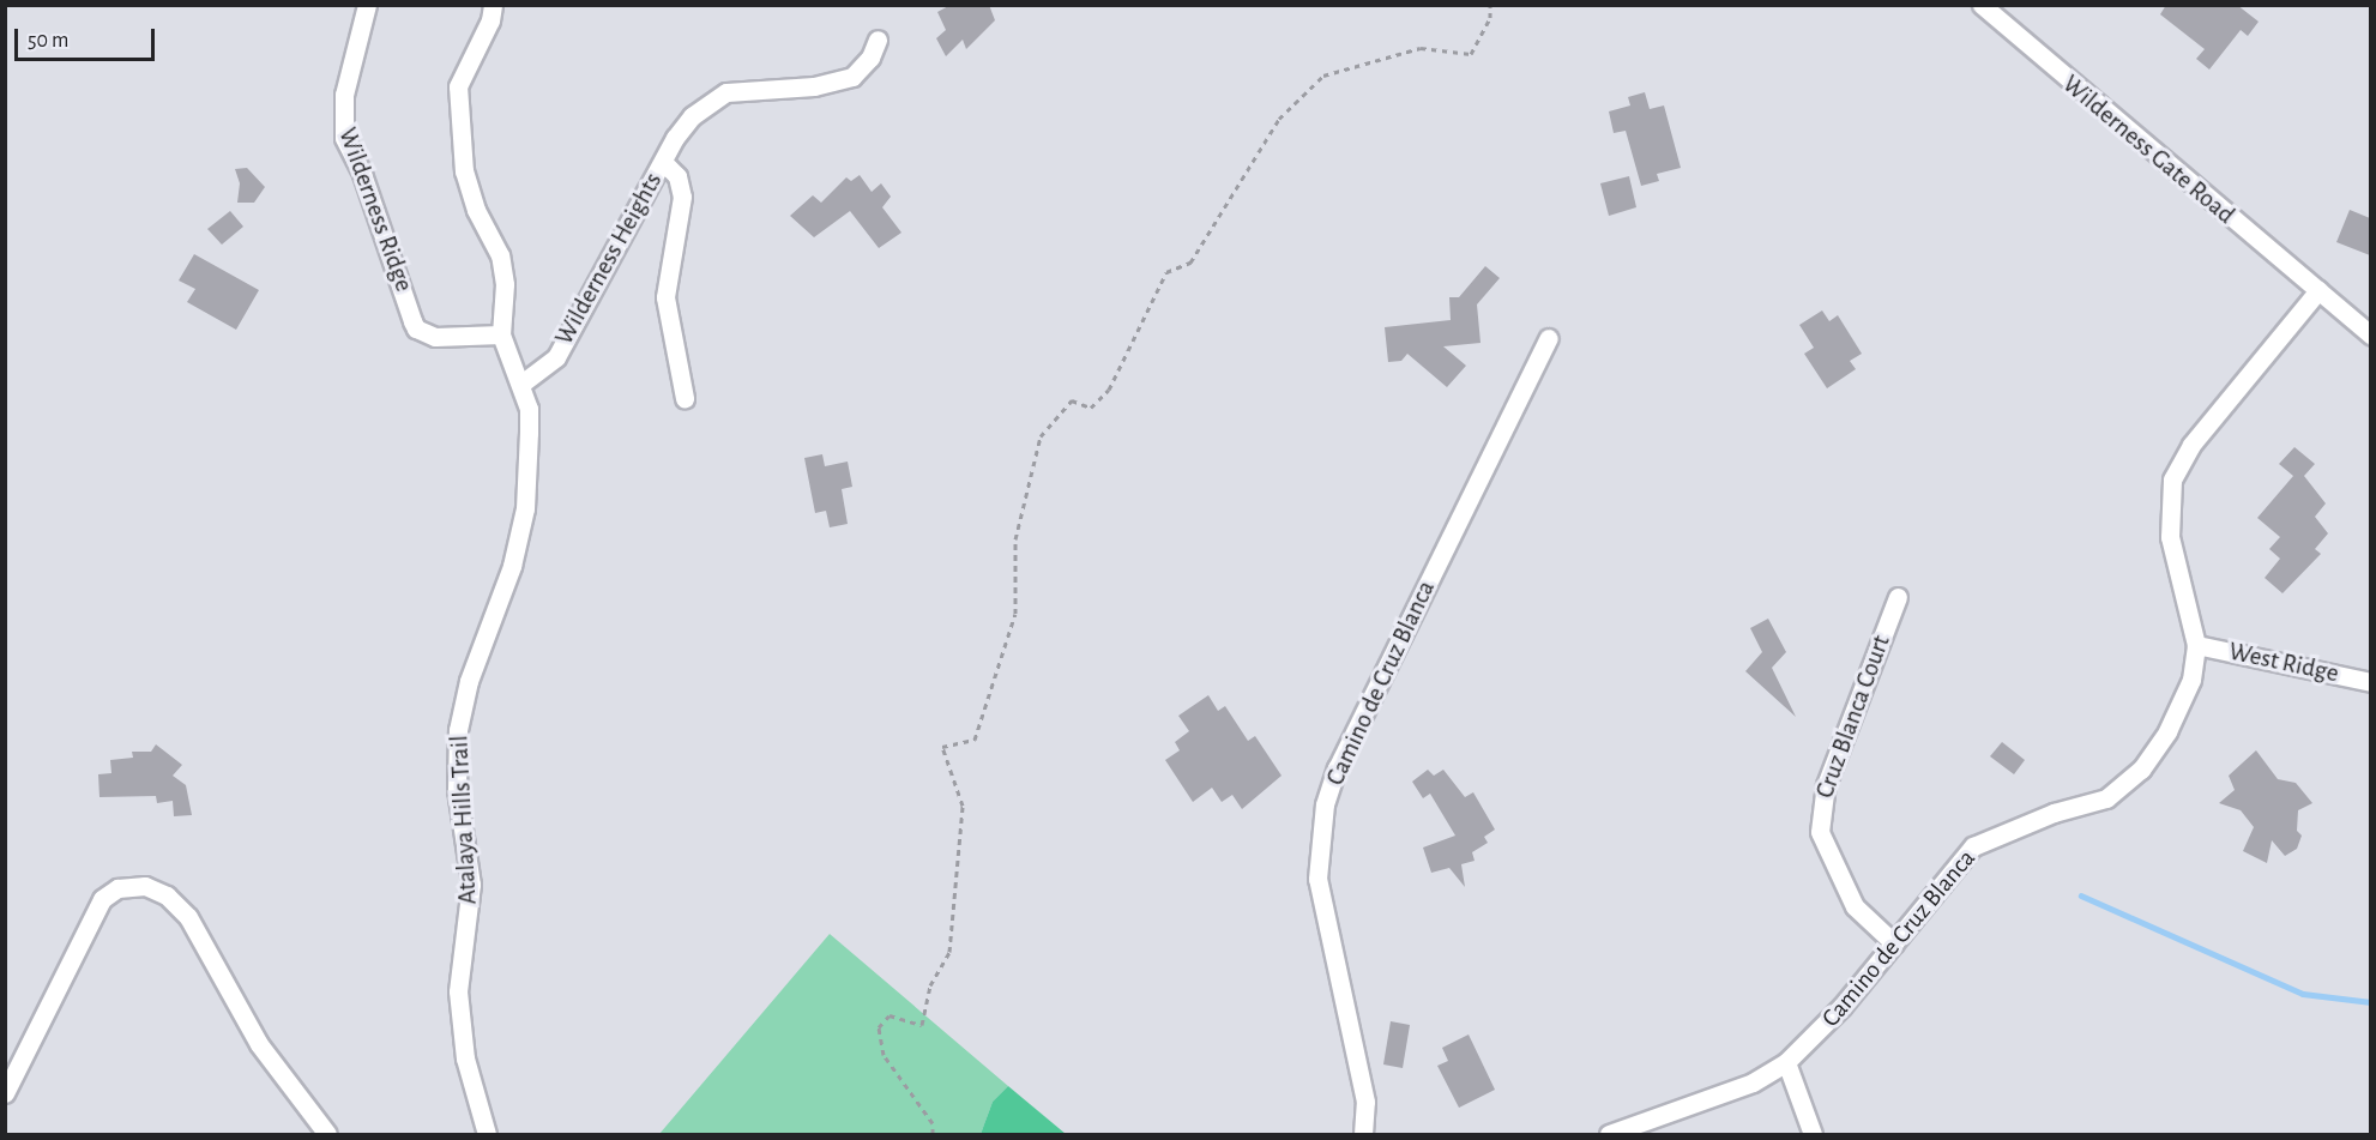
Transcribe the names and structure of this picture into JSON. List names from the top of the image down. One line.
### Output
{"streets":{"street":["Wilderness Gate Road","Wilderness Ridge","Wilderness Heights","West Ridge","Camino de Cruz Blanca","Cruz Blanca Court","Atalaya Hills Trail"]},"crossings":[["Wilderness Gate Road","Camino de Cruz Blanca"],["Wilderness Ridge","Atalaya Hills Trail"],["Wilderness Heights","Atalaya Hills Trail"],["West Ridge","Camino de Cruz Blanca"],["Camino de Cruz Blanca","Cruz Blanca Court"]],"scale_bar":"50 m"}
